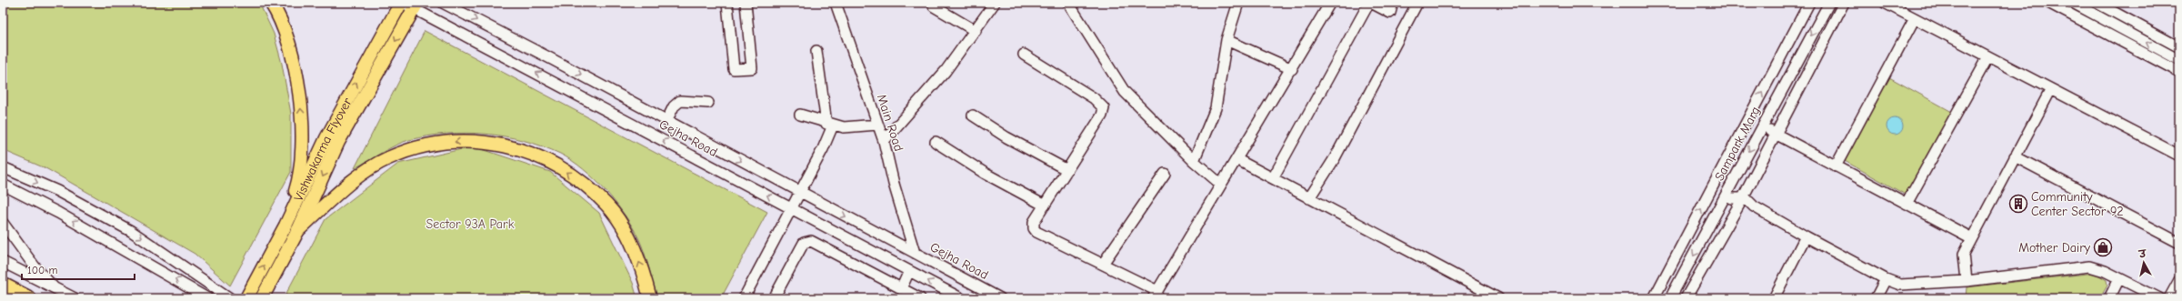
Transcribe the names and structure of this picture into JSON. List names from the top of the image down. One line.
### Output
{"streets":{"main road":["Vishwakarma Flyover"],"street":["Main Road","Gejha Road","Sampark Marg"]},"crossings":[["Main Road","Gejha Road"],["Gejha Road","Vishwakarma Flyover"]],"parks":["Sector 93A Park"],"places":{"building":["Community Center Sector 92"],"shop":["Mother Dairy"]},"scale_bar":"100 m","north":"top"}
